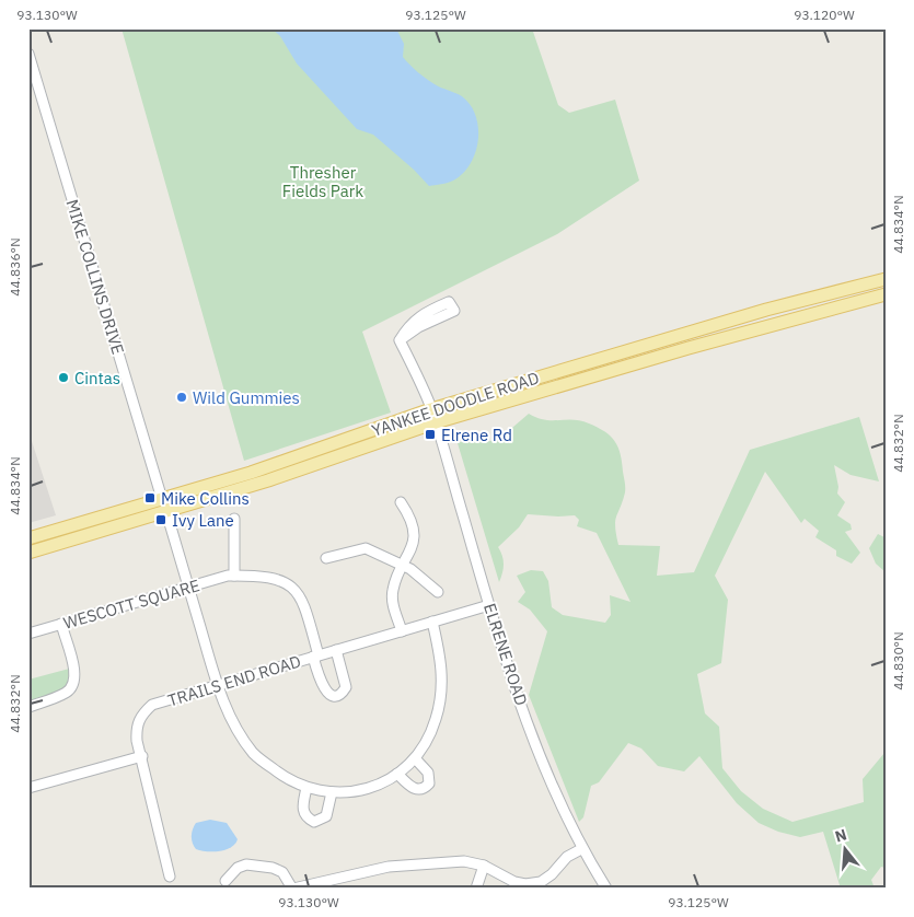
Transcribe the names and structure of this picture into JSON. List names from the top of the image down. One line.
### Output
{"streets":{"main road":["YANKEE DOODLE ROAD"],"street":["MIKE COLLINS DRIVE","WESCOTT SQUARE","ELRENE ROAD","TRAILS END ROAD"]},"crossings":[["MIKE COLLINS DRIVE","YANKEE DOODLE ROAD"],["YANKEE DOODLE ROAD","ELRENE ROAD"],["WESCOTT SQUARE","TRAILS END ROAD"],["ELRENE ROAD","TRAILS END ROAD"]],"parks":["Thresher Fields Park"],"places":{"other":["Cintas","Wild Gummies"],"transit":["Elrene Rd","Mike Collins","Ivy Lane"]},"north":"top","coordinates":["93.130°W","93.125°W","93.120°W","44.834°N","44.836°N","44.832°N","44.830°N"]}
